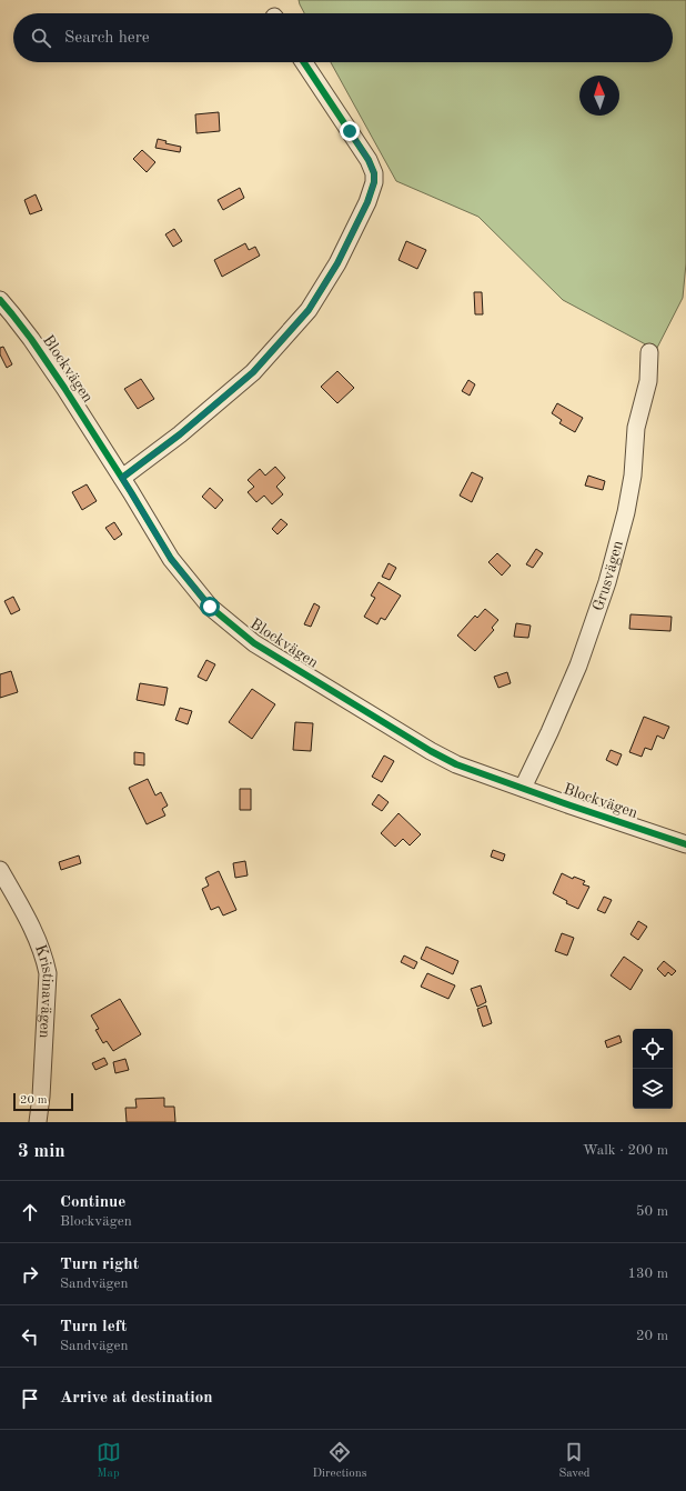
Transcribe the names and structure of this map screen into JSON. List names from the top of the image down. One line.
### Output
{"streets":{"street":["Blockvägen","Grusvägen","Kristinavägen"]},"crossings":[["Blockvägen","Grusvägen"]],"scale_bar":"20 m","north":"top","page":{"search":"Search here","scale":"20 m","heading":["3 min","Walk · 200 m"],"list":[["Continue","Blockvägen","50 m"],["Turn right","Sandvägen","130 m"],["Turn left","Sandvägen","20 m"],"Arrive at destination"],"nav":["Map","Directions","Saved"]}}
